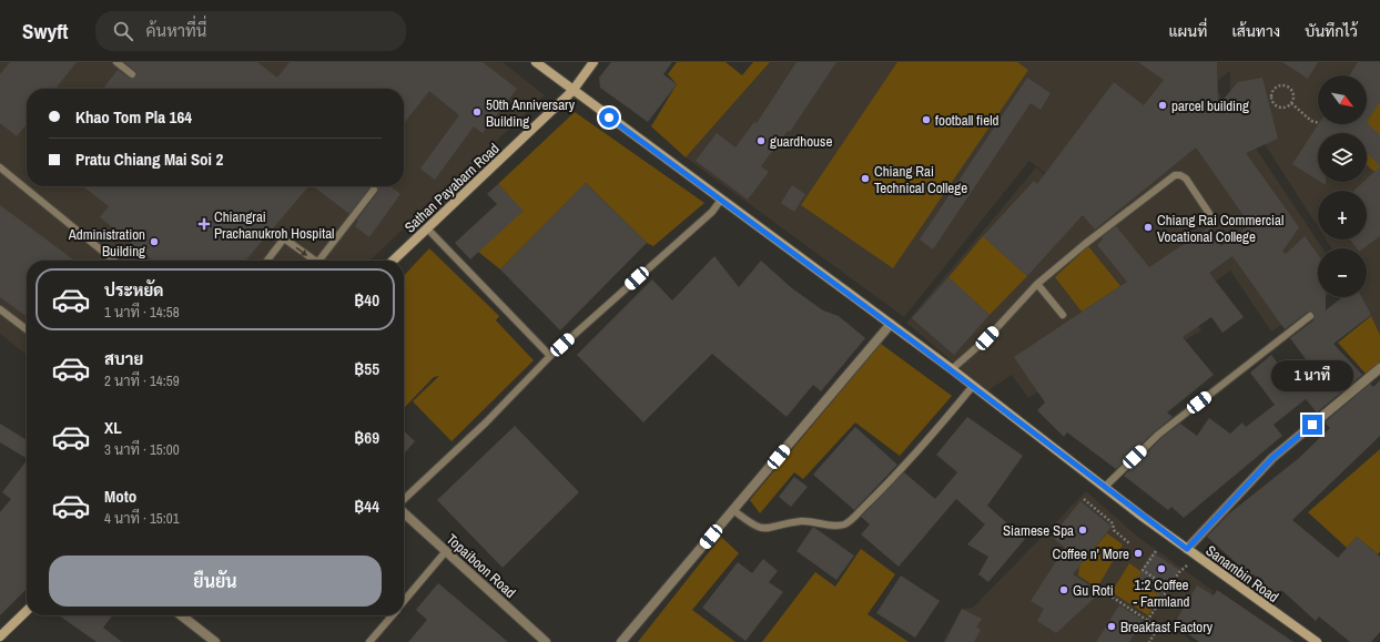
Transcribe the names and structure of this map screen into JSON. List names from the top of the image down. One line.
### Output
{"streets":{"street":["Sathan Payabarn Road","Topaiboon Road","Sanambin Road"]},"crossings":[["Sathan Payabarn Road","Sanambin Road"]],"places":{"other":["parcel building","50th Anniversary Building","football field","guardhouse","Chiang Rai Technical College","Chiang Rai Commercial Vocational College","Administration Building","Siamese Spa","Coffee n' More","1:2 Coffee - Farmland","Gu Roti","Breakfast Factory"],"health":["Chiangrai Prachanukroh Hospital"]},"north":"bottom right","page":{"header":"Swyft","search":"ค้นหาที่นี่","nav":["แผนที่","เส้นทาง","บันทึกไว้"],"map_buttons":["+","−"],"banner":["Khao Tom Pla 164","Pratu Chiang Mai Soi 2"],"list":[{"name":"ประหยัด","note":"1 นาที · 14:58","value":"฿40"},{"name":"สบาย","note":"2 นาที · 14:59","value":"฿55"},{"name":"XL","note":"3 นาที · 15:00","value":"฿69"},{"name":"Moto","note":"4 นาที · 15:01","value":"฿44"}],"bubble":"1 นาที","buttons":"ยืนยัน"}}
